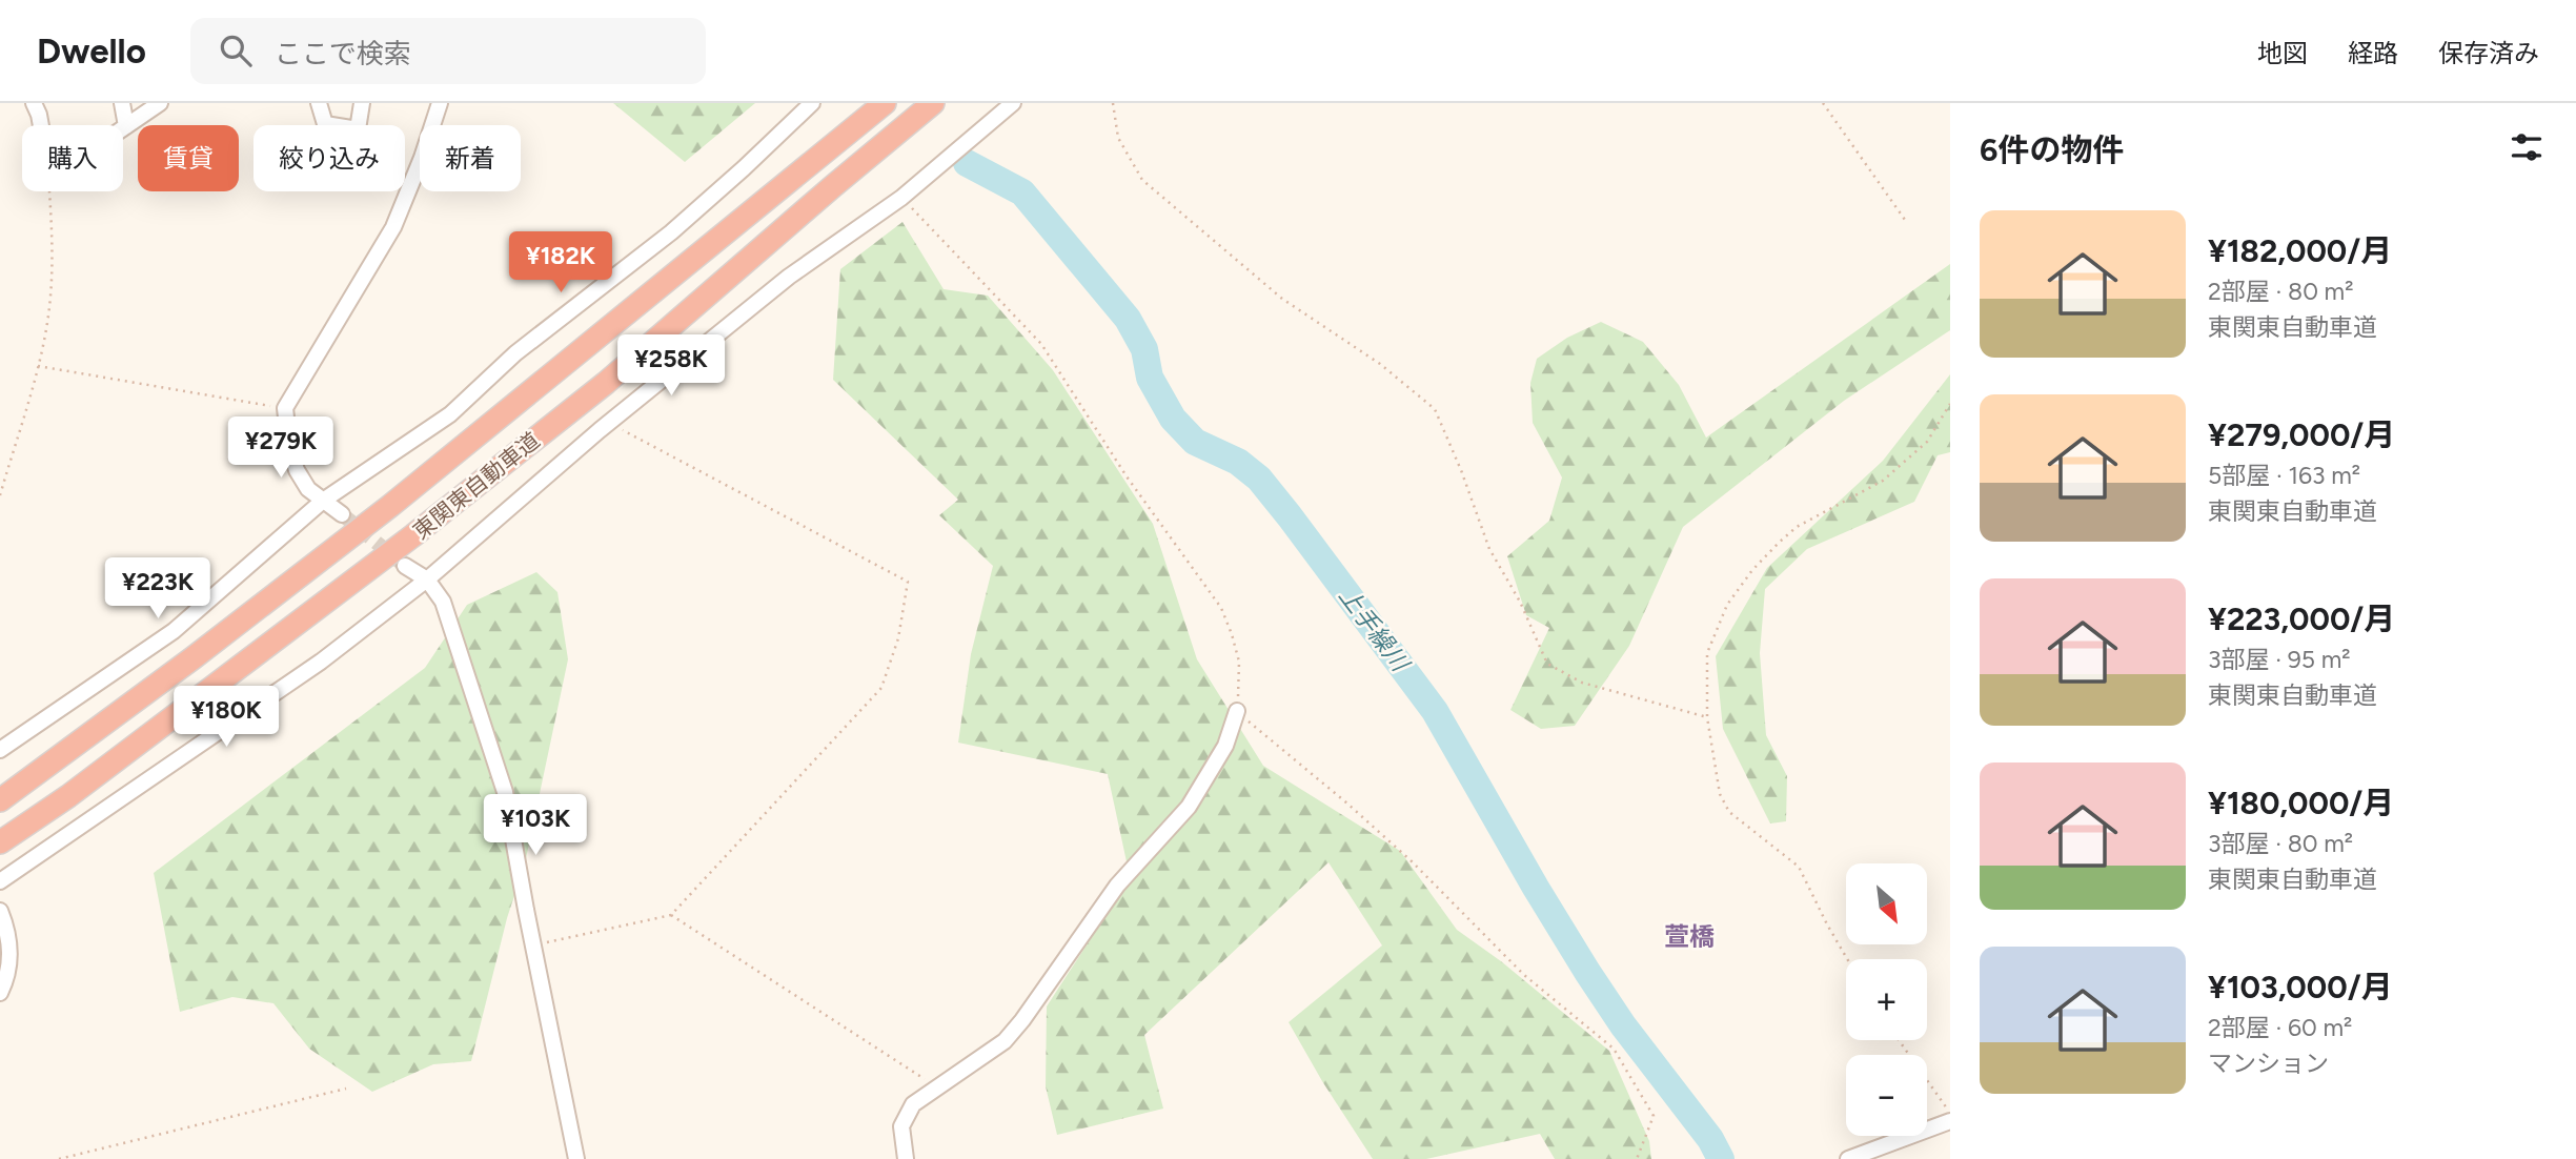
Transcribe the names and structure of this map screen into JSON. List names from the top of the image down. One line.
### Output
{"streets":{"highway":["東関東自動車道"]},"districts":["萱橋"],"water":["上手繰川"],"north":"bottom right","page":{"header":"Dwello","search":"ここで検索","nav":["地図","経路","保存済み"],"heading":"6件の物件","chip":["購入","賃貸","絞り込み","新着"],"list":[{"name":"¥182,000/月","note":"2部屋 · 80 m² · 東関東自動車道"},{"name":"¥279,000/月","note":"5部屋 · 163 m² · 東関東自動車道"},{"name":"¥223,000/月","note":"3部屋 · 95 m² · 東関東自動車道"},{"name":"¥180,000/月","note":"3部屋 · 80 m² · 東関東自動車道"},{"name":"¥103,000/月","note":"2部屋 · 60 m² · マンション"}],"price":["¥182K","¥258K","¥279K","¥223K","¥180K","¥103K"],"map_buttons":["+","−"]}}
